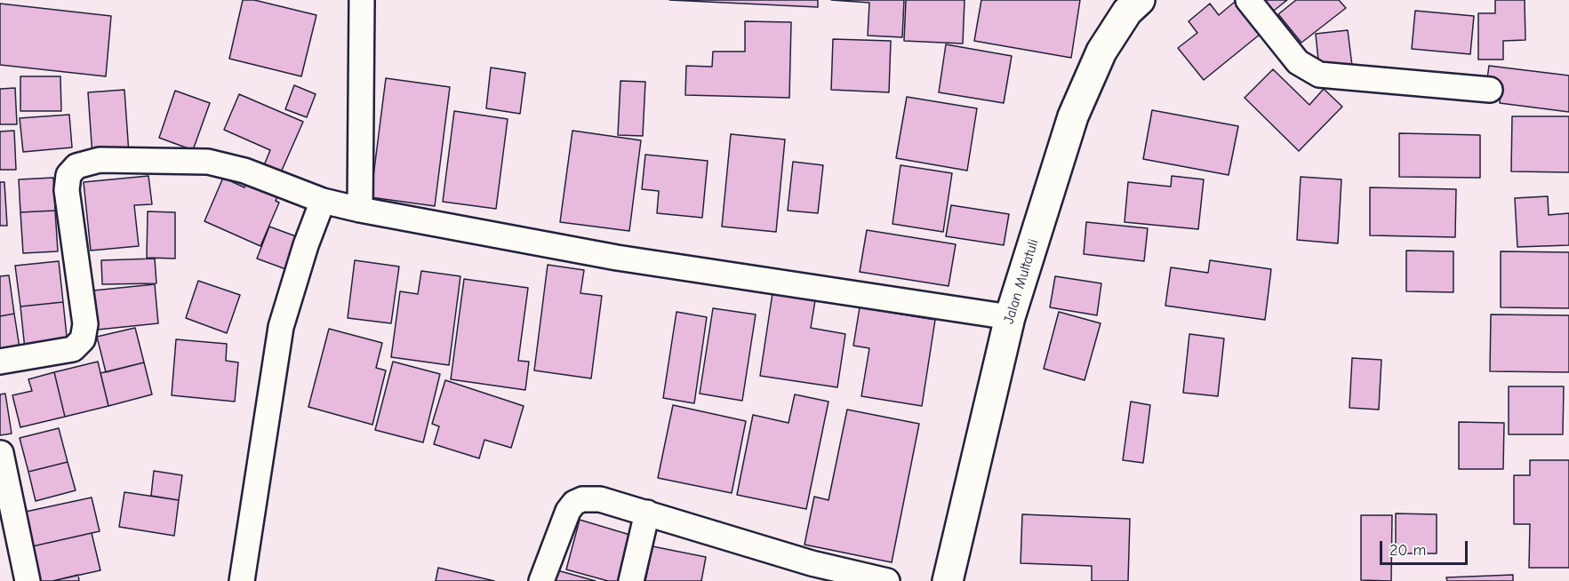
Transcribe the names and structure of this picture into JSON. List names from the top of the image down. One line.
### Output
{"streets":{"main road":["Jalan Multatuli"]},"scale_bar":"20 m"}
